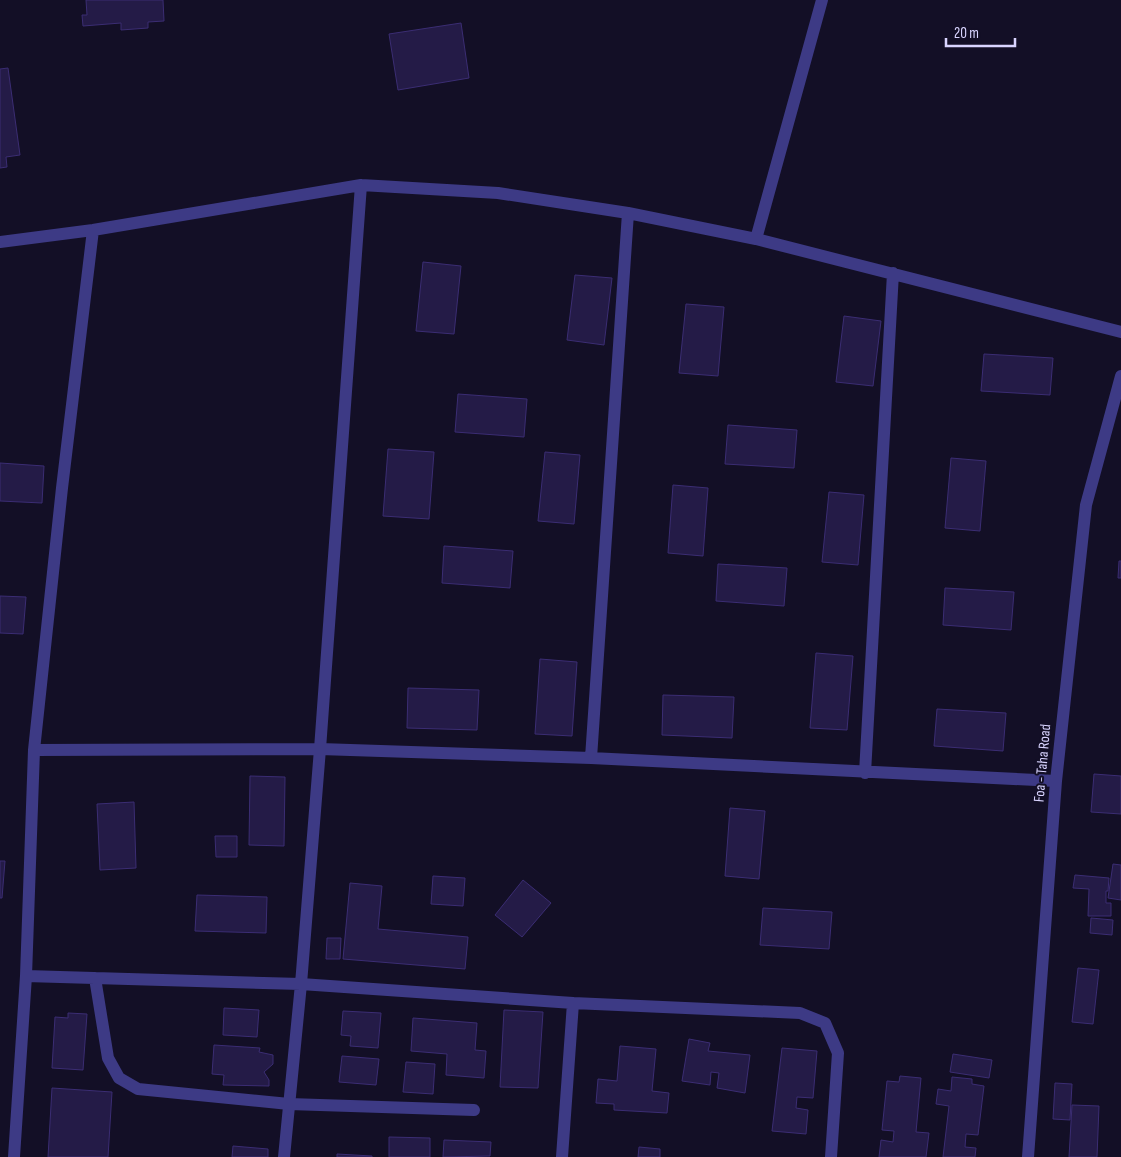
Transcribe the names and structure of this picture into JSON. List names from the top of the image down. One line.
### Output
{"streets":{"street":["Foa - Taha Road"]},"scale_bar":"20 m"}
